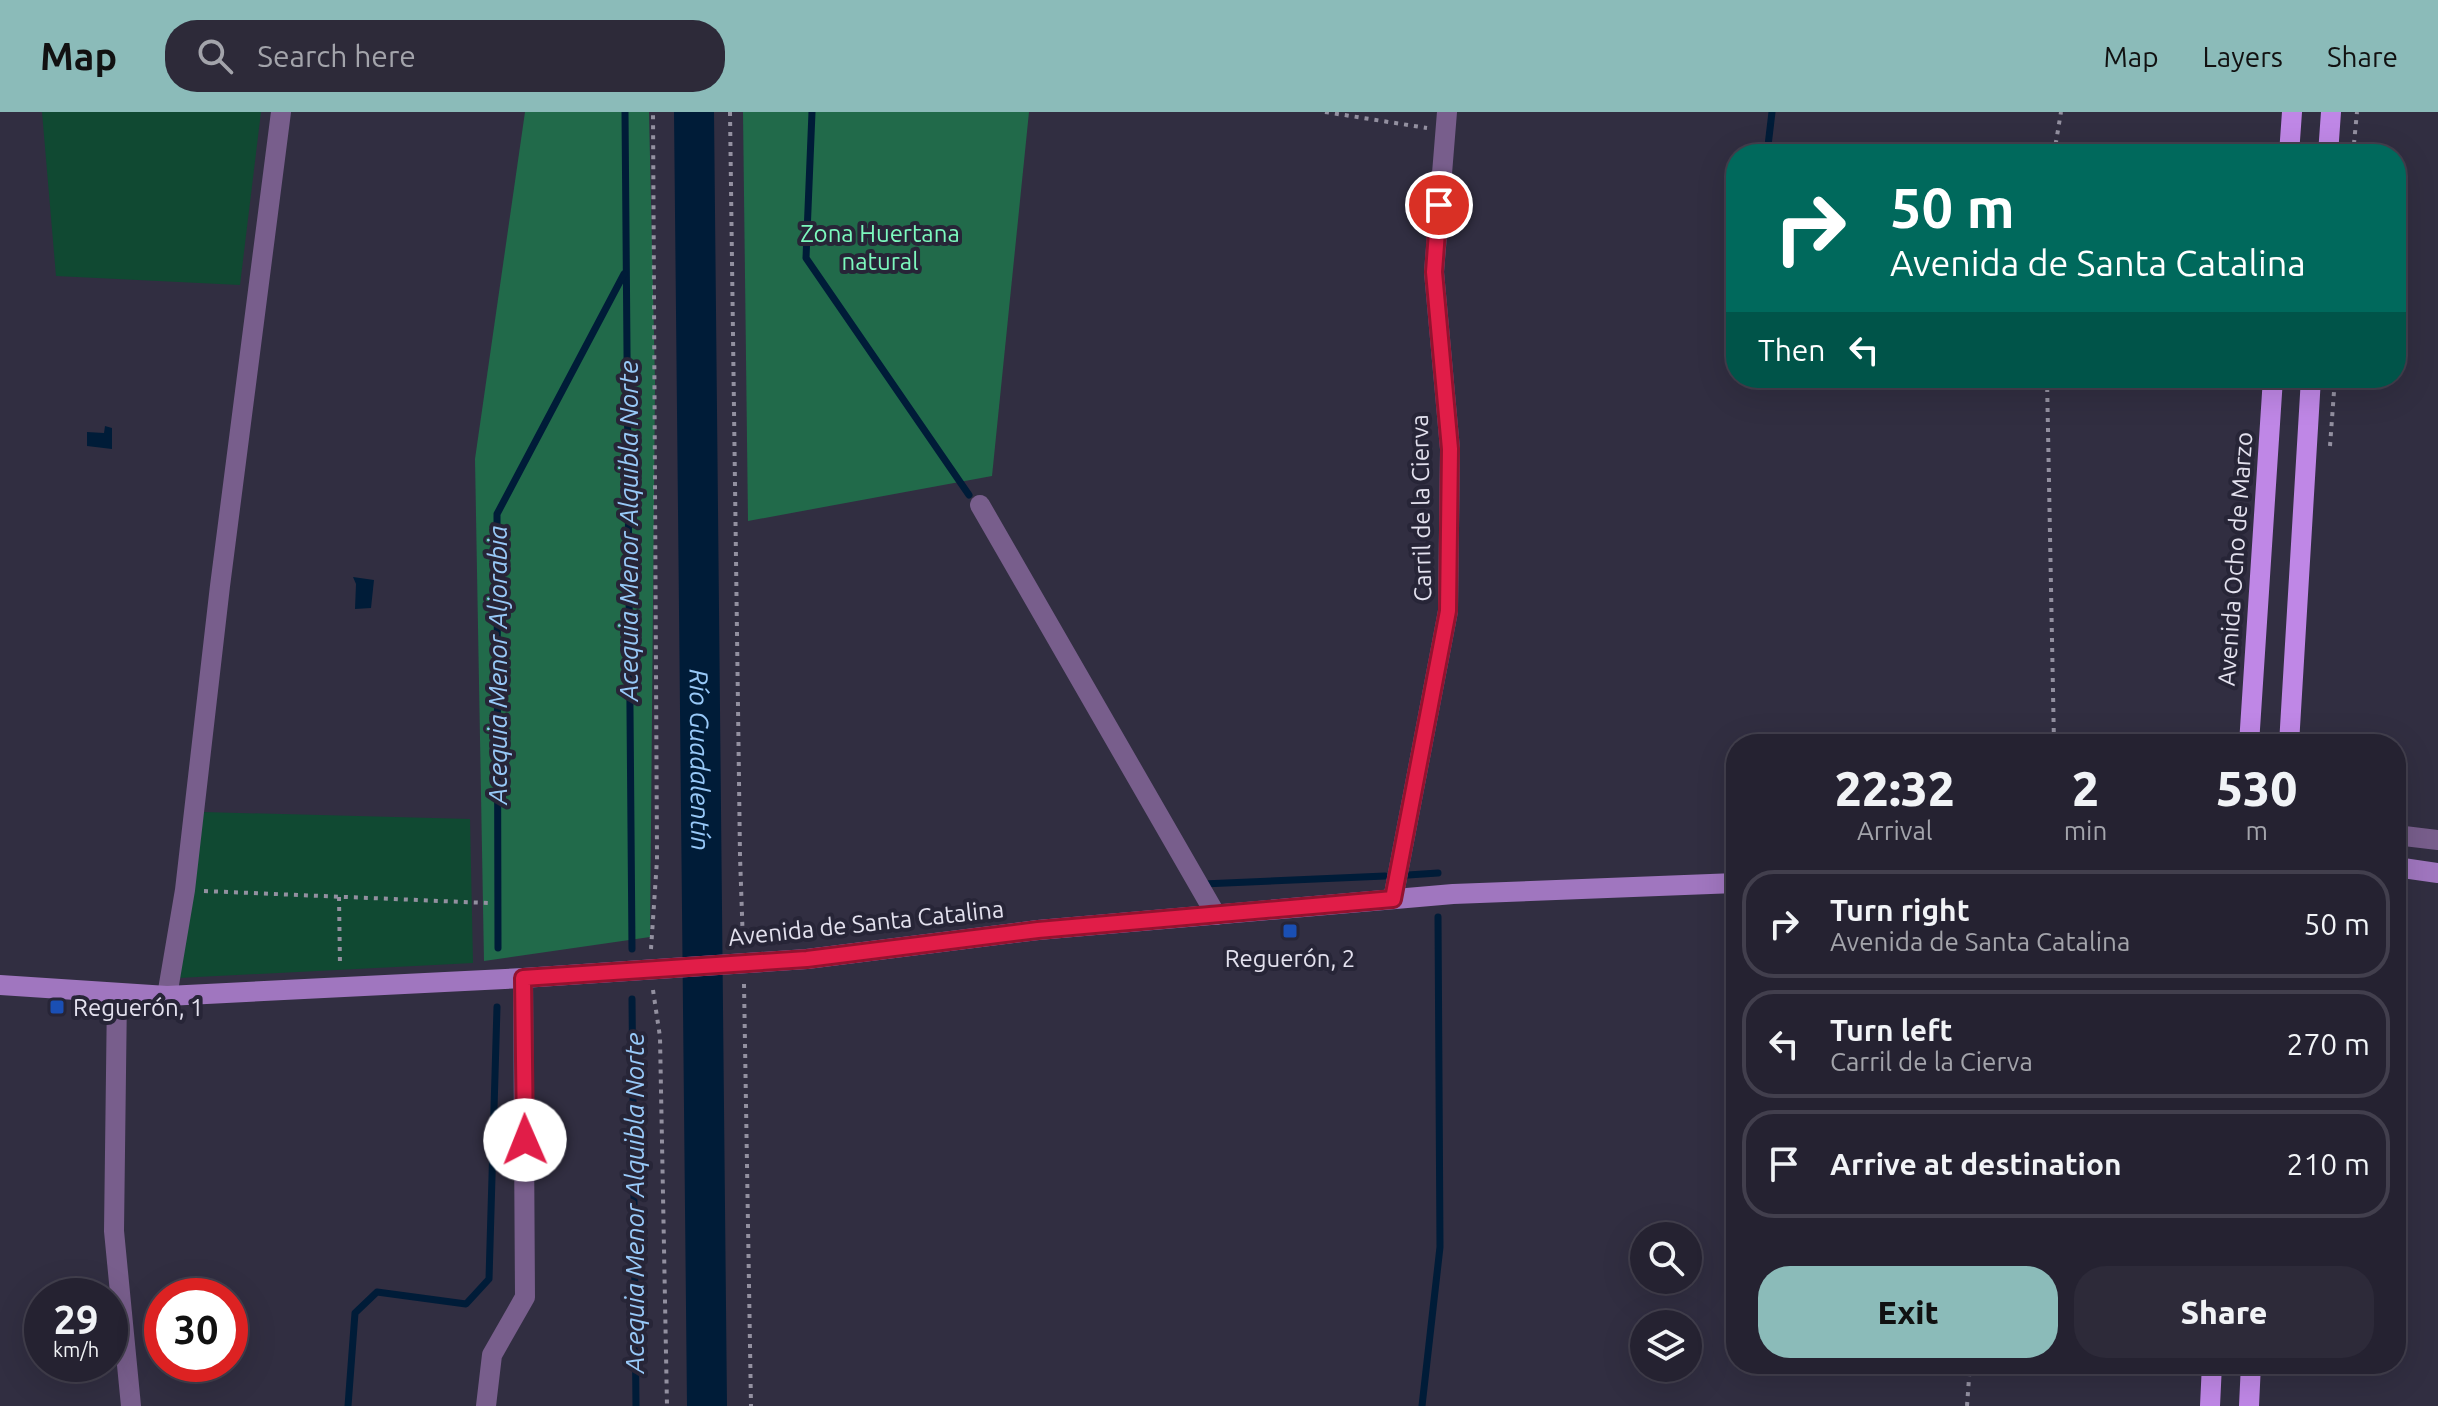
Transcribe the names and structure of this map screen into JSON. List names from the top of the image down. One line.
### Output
{"streets":{"main road":["Avenida Ocho de Marzo","Avenida de Santa Catalina"],"street":["Carril de la Cierva"]},"crossings":[["Carril de la Cierva","Avenida de Santa Catalina"]],"water":["Acequia Menor Alquibla Norte","Acequia Menor Aljorabia","Río Guadalentín"],"parks":["Zona Huertana natural"],"places":{"transit":["Reguerón, 2","Reguerón, 1"]},"page":{"header":"Map","search":"Search here","nav":["Map","Layers","Share"],"turn":["50 m","Avenida de Santa Catalina"],"then":"Then","eta":["22:32","Arrival","2","min","530","m"],"list":[{"name":"Turn right","note":"Avenida de Santa Catalina","value":"50 m"},{"name":"Turn left","note":"Carril de la Cierva","value":"270 m"},{"name":"Arrive at destination","value":"210 m"}],"buttons":["Exit","Share"],"speed":"29 km/h","limit":"30"}}
